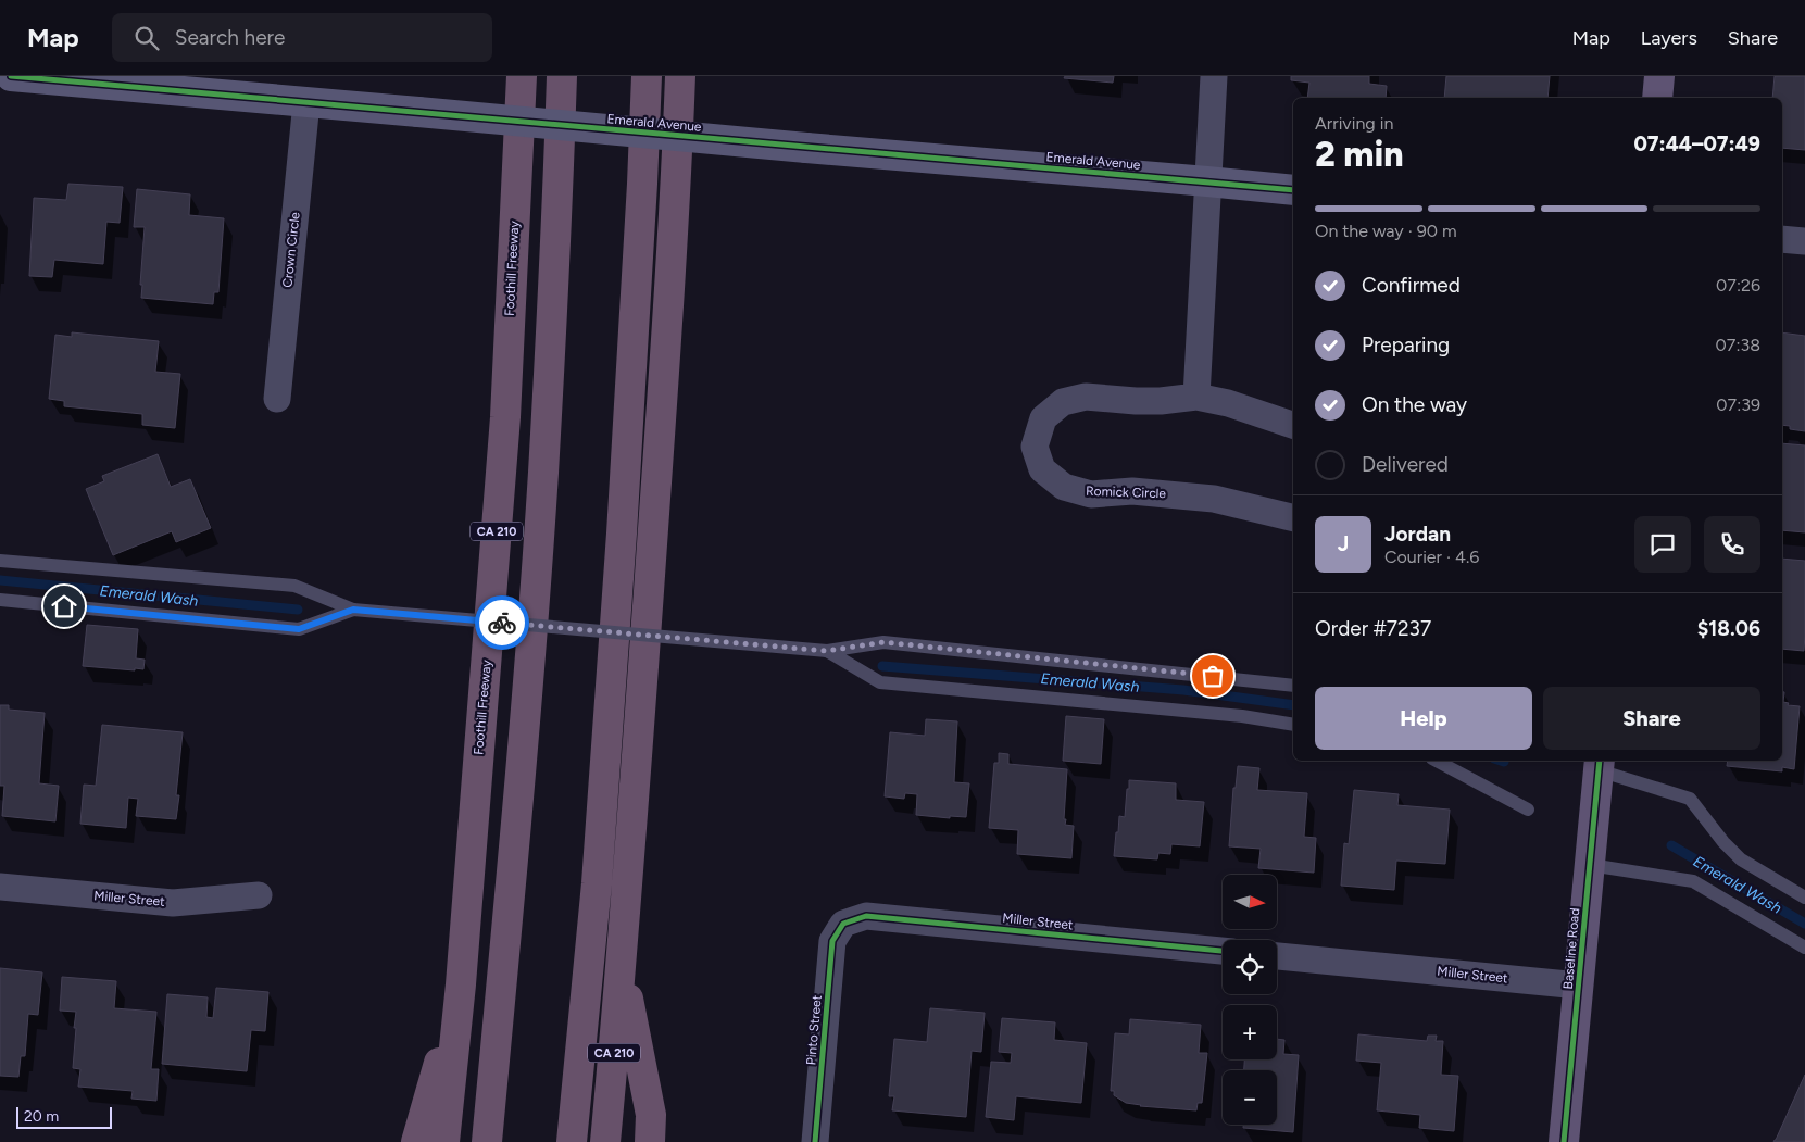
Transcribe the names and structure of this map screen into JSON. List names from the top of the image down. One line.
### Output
{"streets":{"highway":["Foothill Freeway","CA 210"],"main road":["Baseline Road"],"street":["Emerald Avenue","Crown Circle","Romick Circle","Miller Street","Pinto Street"]},"crossings":[["Emerald Avenue","Crown Circle"],["Miller Street","Baseline Road"],["Miller Street","Pinto Street"]],"water":["Emerald Wash"],"scale_bar":"20 m","north":"right","page":{"header":"Map","search":"Search here","nav":["Map","Layers","Share"],"heading":["2 min","Arriving in","07:44–07:49"],"panel":["Jordan","Courier · 4.6","Order #7237","$18.06"],"bar":"On the way · 90 m","list":[["Confirmed","07:26"],["Preparing","07:38"],["On the way","07:39"],"Delivered"],"round":"J","buttons":["Help","Share"],"map_buttons":["+","−"],"scale":"20 m"}}
